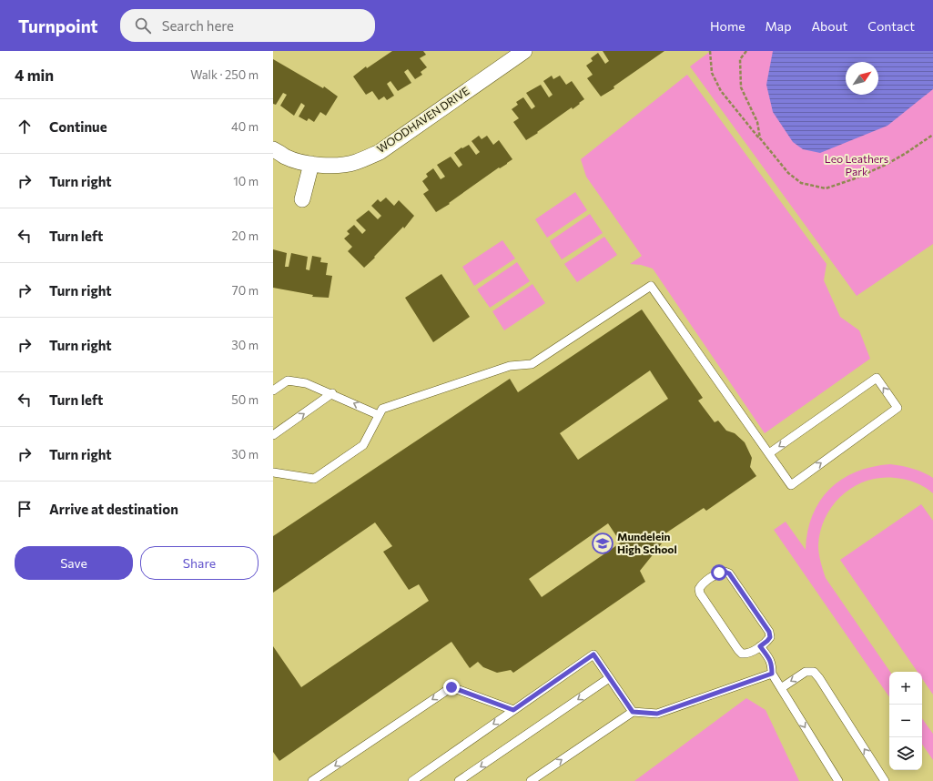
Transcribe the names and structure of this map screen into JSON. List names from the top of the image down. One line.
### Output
{"streets":{"street":["WOODHAVEN DRIVE"]},"parks":["Leo Leathers Park"],"places":{"school or university":["Mundelein High School"]},"north":"top right","page":{"header":"Turnpoint","search":"Search here","nav":["Home","Map","About","Contact"],"heading":["4 min","Walk · 250 m"],"list":[["Continue","40 m"],["Turn right","10 m"],["Turn left","20 m"],["Turn right","70 m"],["Turn right","30 m"],["Turn left","50 m"],["Turn right","30 m"],"Arrive at destination"],"buttons":["Save","Share"],"map_buttons":["+","−"]}}
